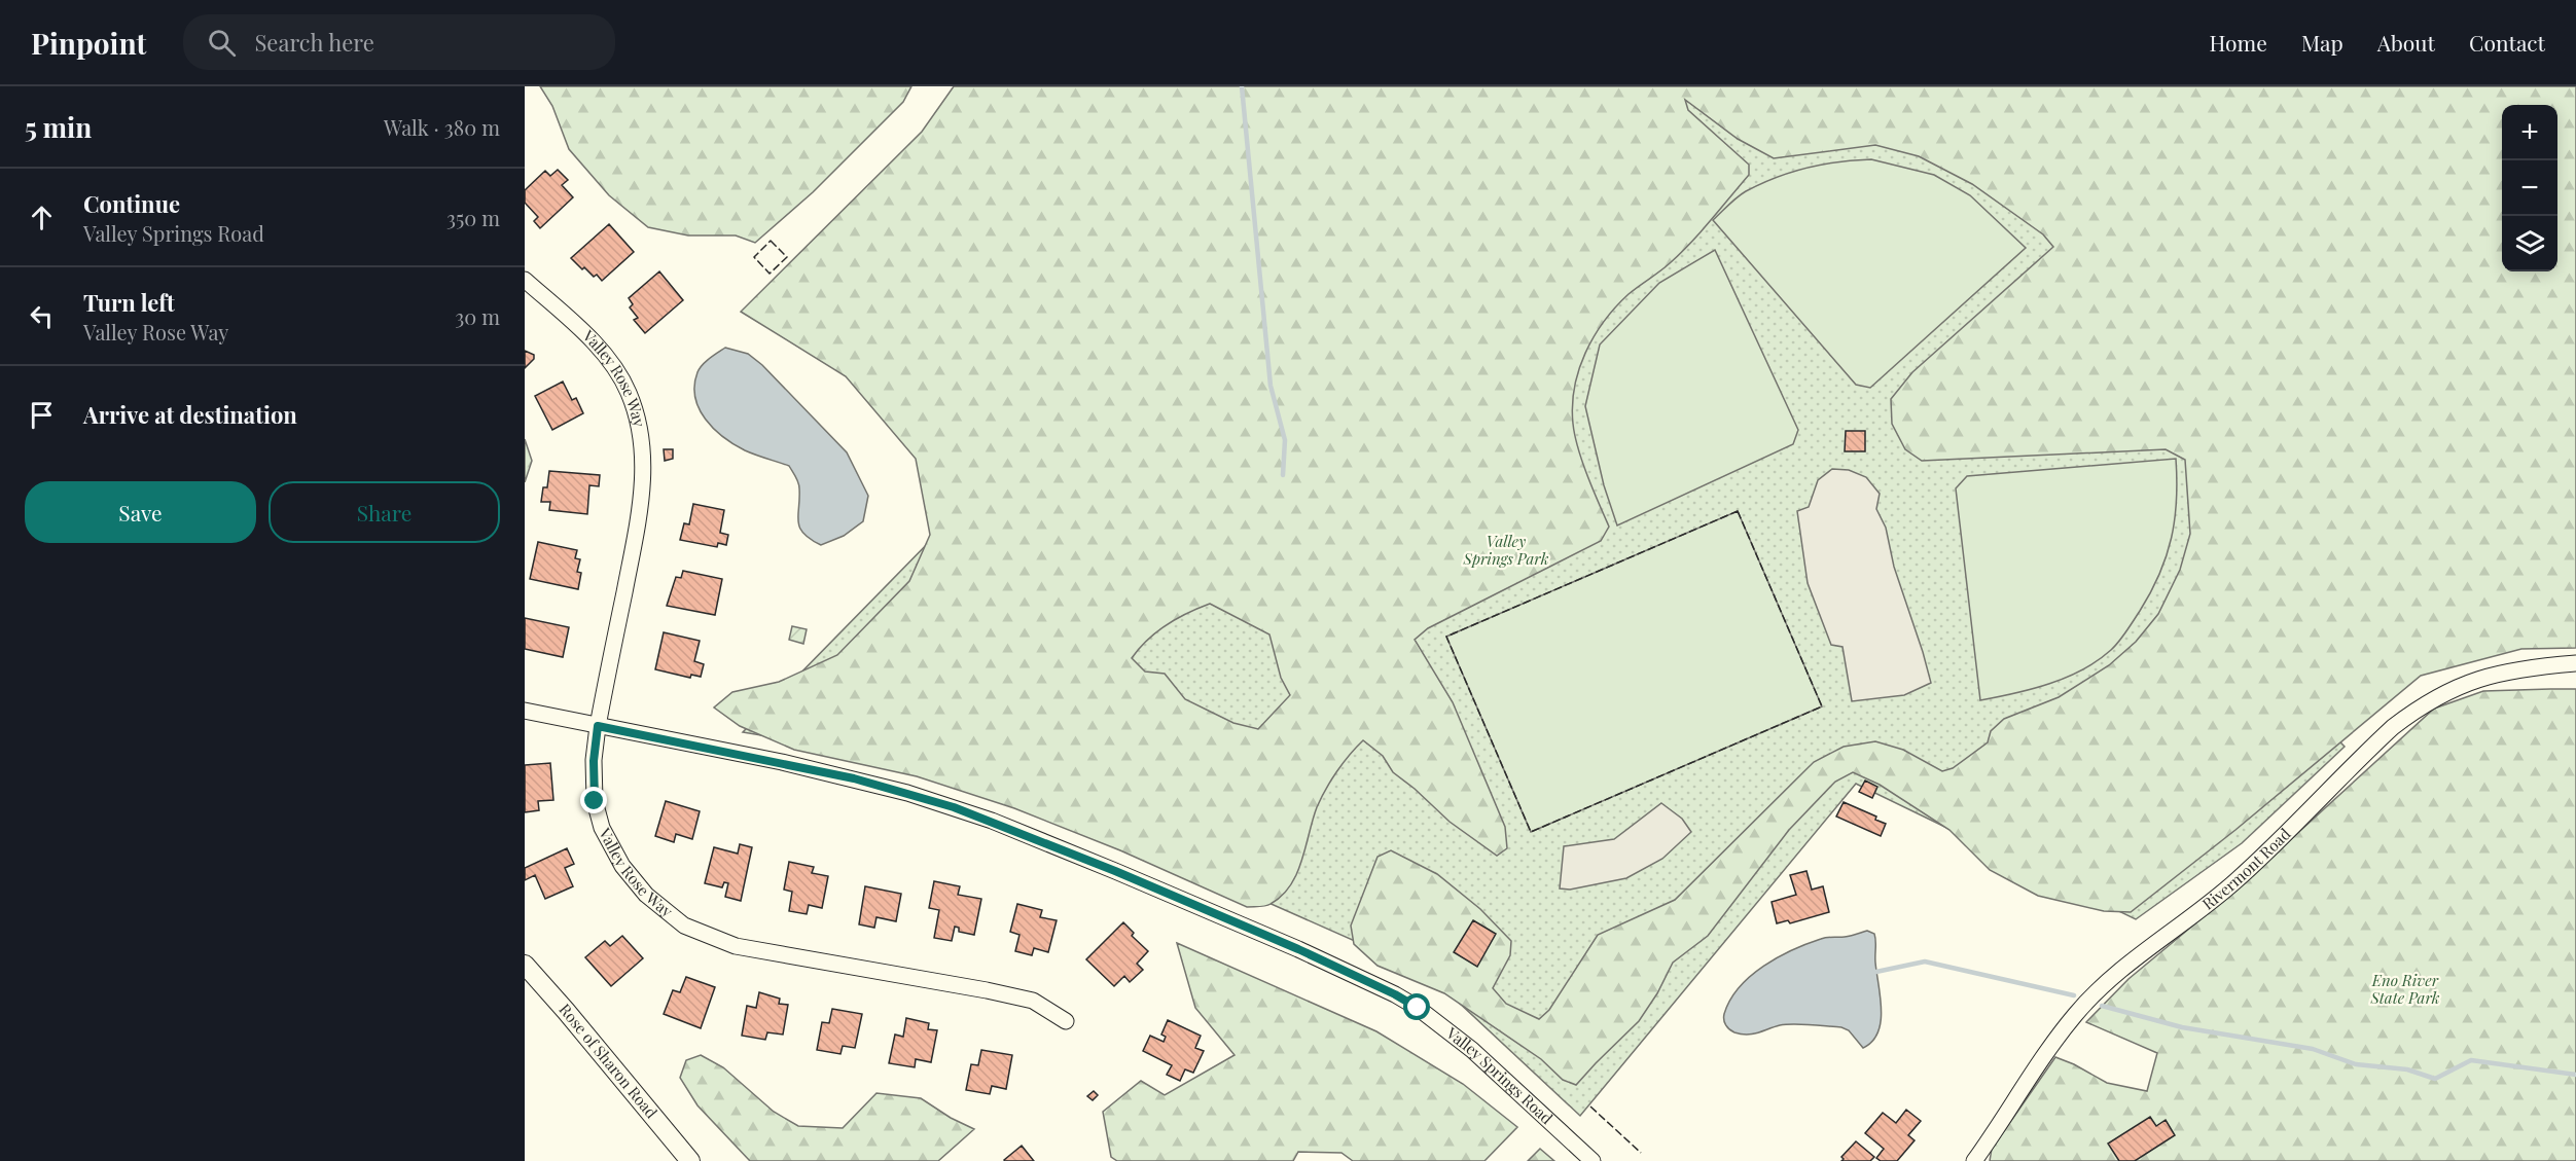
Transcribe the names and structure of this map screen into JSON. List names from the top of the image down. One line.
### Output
{"streets":{"street":["Valley Rose Way","Rivermont Road","Rose of Sharon Road","Valley Springs Road"]},"crossings":[["Valley Rose Way","Valley Springs Road"]],"parks":["Valley Springs Park","Eno River State Park"],"page":{"header":"Pinpoint","search":"Search here","nav":["Home","Map","About","Contact"],"heading":["5 min","Walk · 380 m"],"map_buttons":["+","−"],"list":[["Continue","Valley Springs Road","350 m"],["Turn left","Valley Rose Way","30 m"],"Arrive at destination"],"buttons":["Save","Share"]}}
